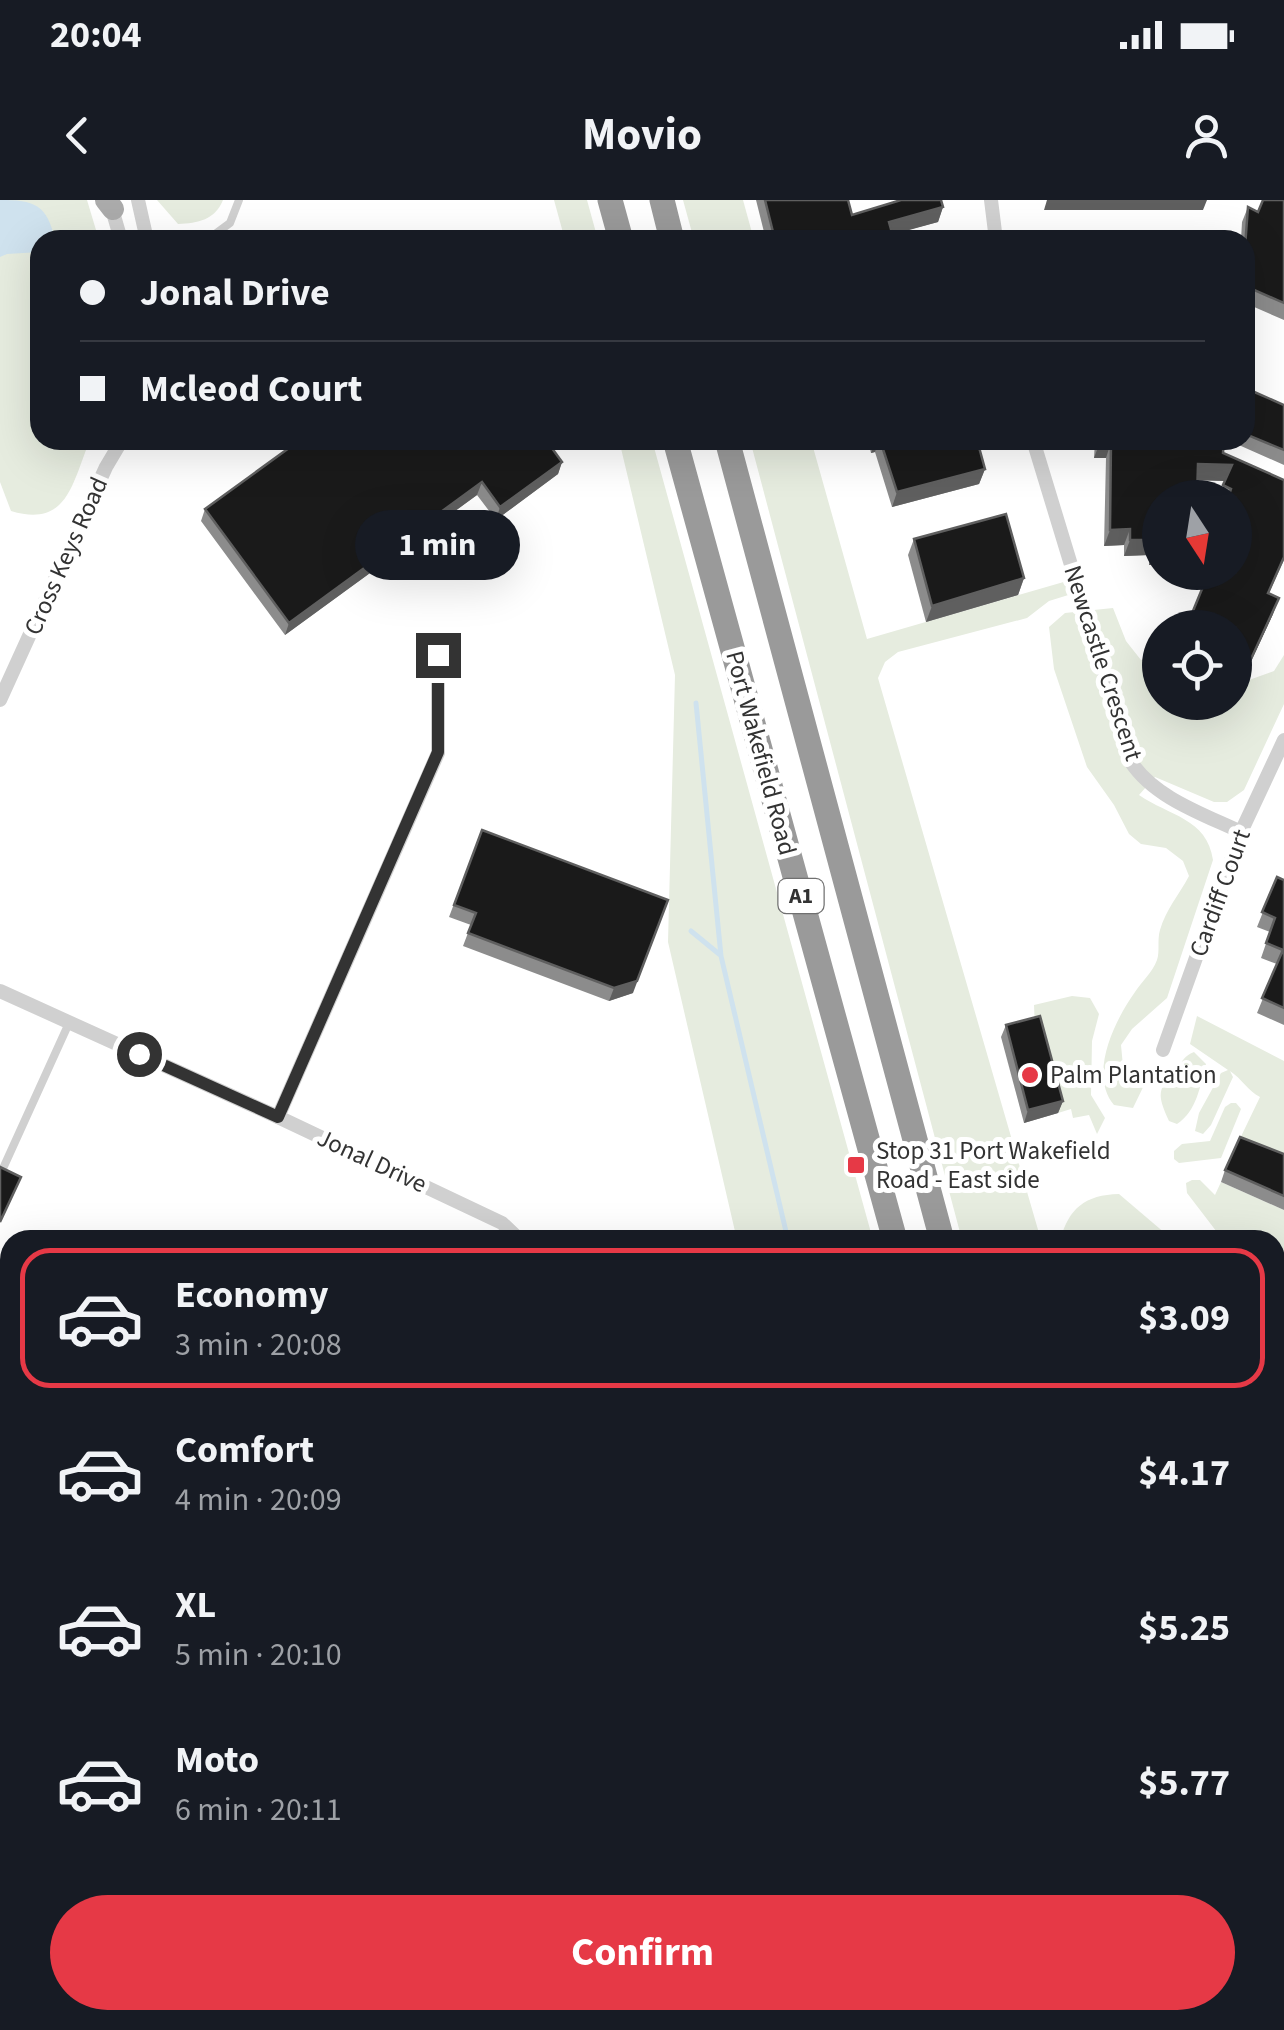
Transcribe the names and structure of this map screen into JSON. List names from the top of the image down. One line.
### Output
{"streets":{"highway":["Port Wakefield Road","A1"],"street":["Cross Keys Road","Newcastle Crescent","Cardiff Court","Jonal Drive"]},"crossings":[["Newcastle Crescent","Cardiff Court"]],"places":{"other":["Palm Plantation"],"transit":["Stop 31 Port Wakefield Road - East side"]},"north":"bottom","page":{"status":"20:04","header":"Movio","banner":["Jonal Drive","Mcleod Court"],"bubble":"1 min","list":[{"name":"Economy","note":"3 min · 20:08","value":"$3.09"},{"name":"Comfort","note":"4 min · 20:09","value":"$4.17"},{"name":"XL","note":"5 min · 20:10","value":"$5.25"},{"name":"Moto","note":"6 min · 20:11","value":"$5.77"}],"buttons":"Confirm"}}
